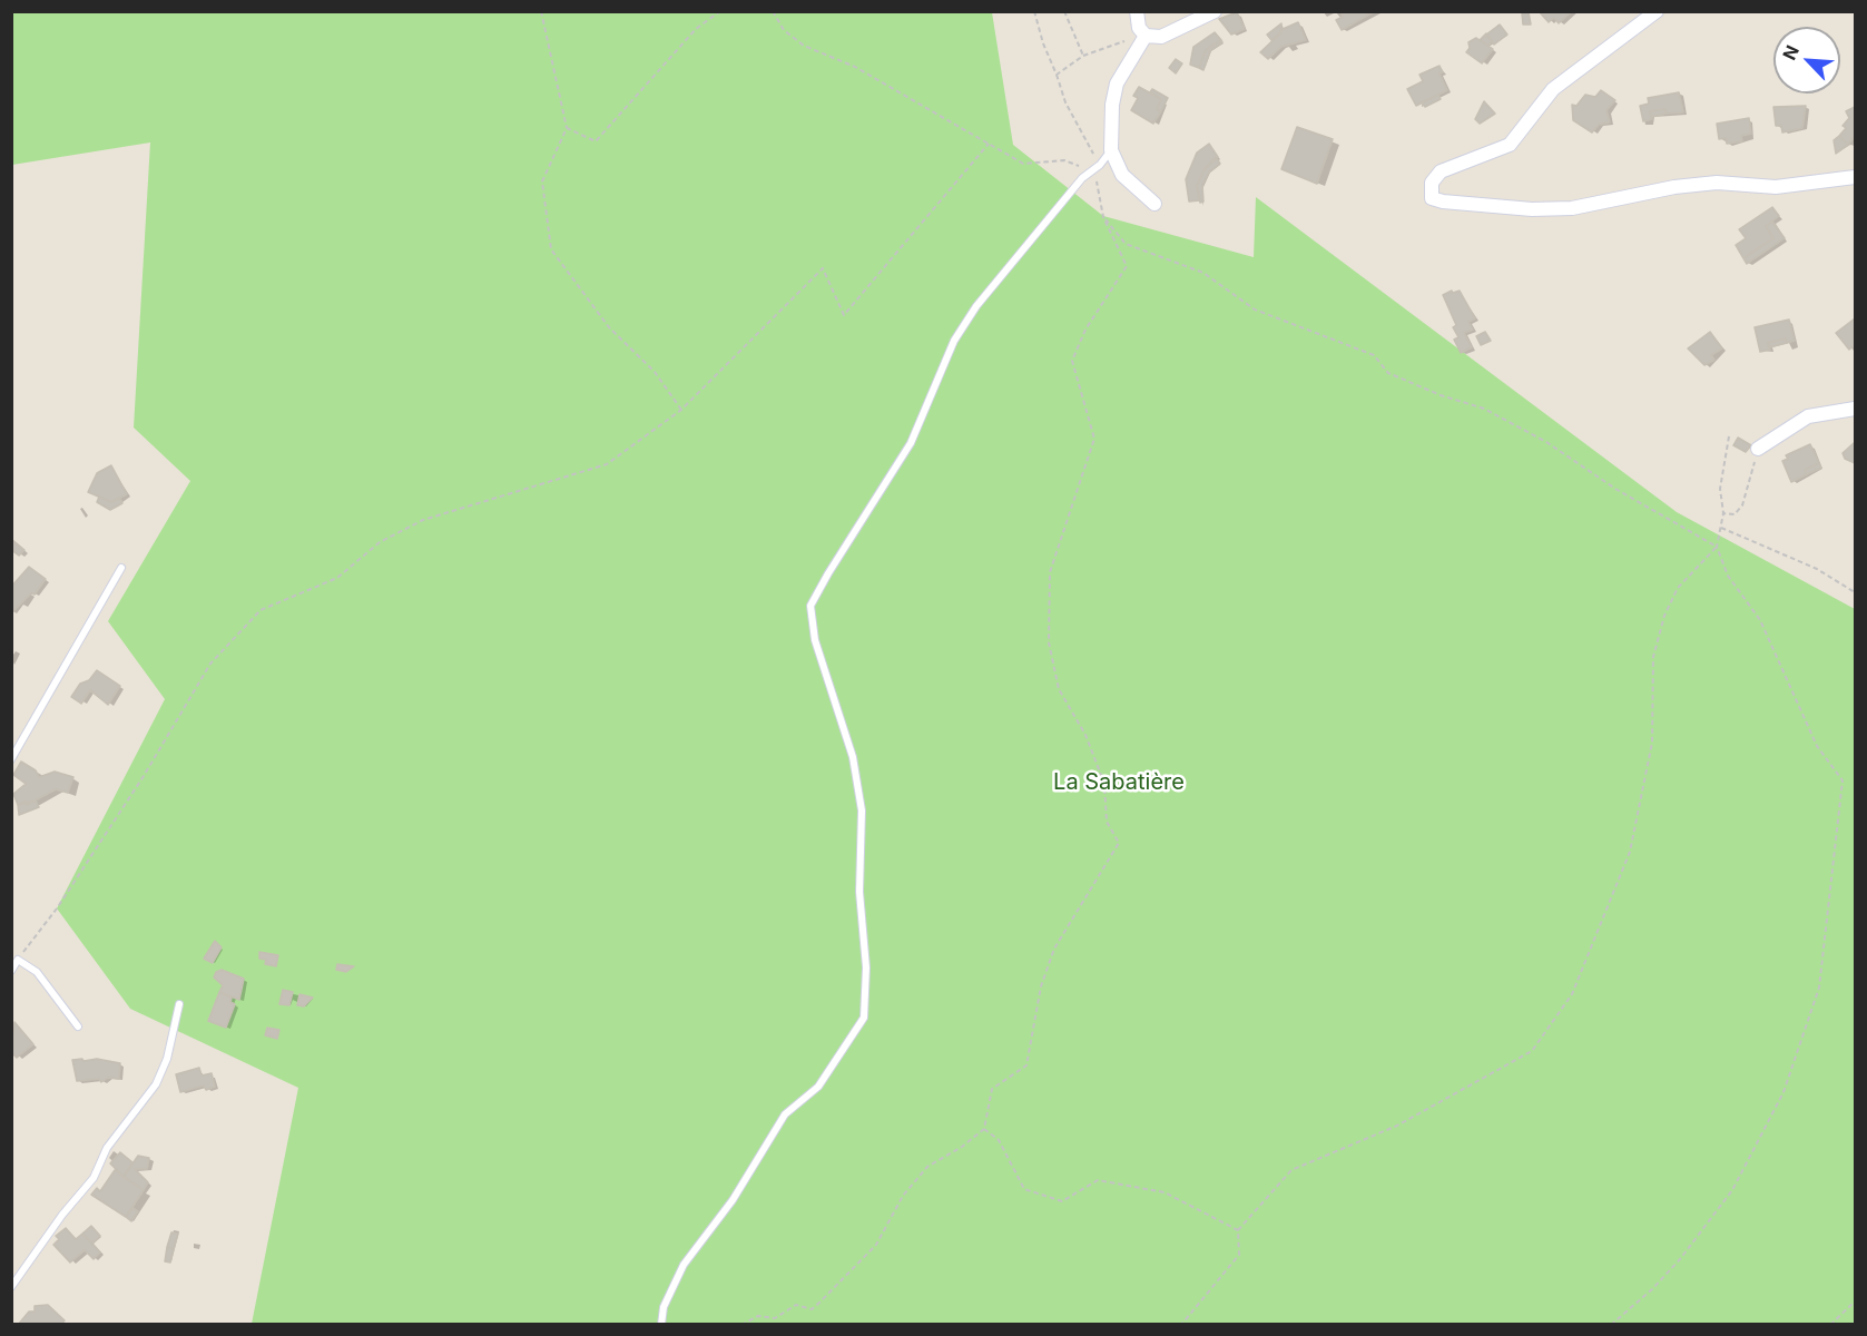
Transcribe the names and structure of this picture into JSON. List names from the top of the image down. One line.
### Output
{"parks":["La Sabatière"],"north":"top left"}
